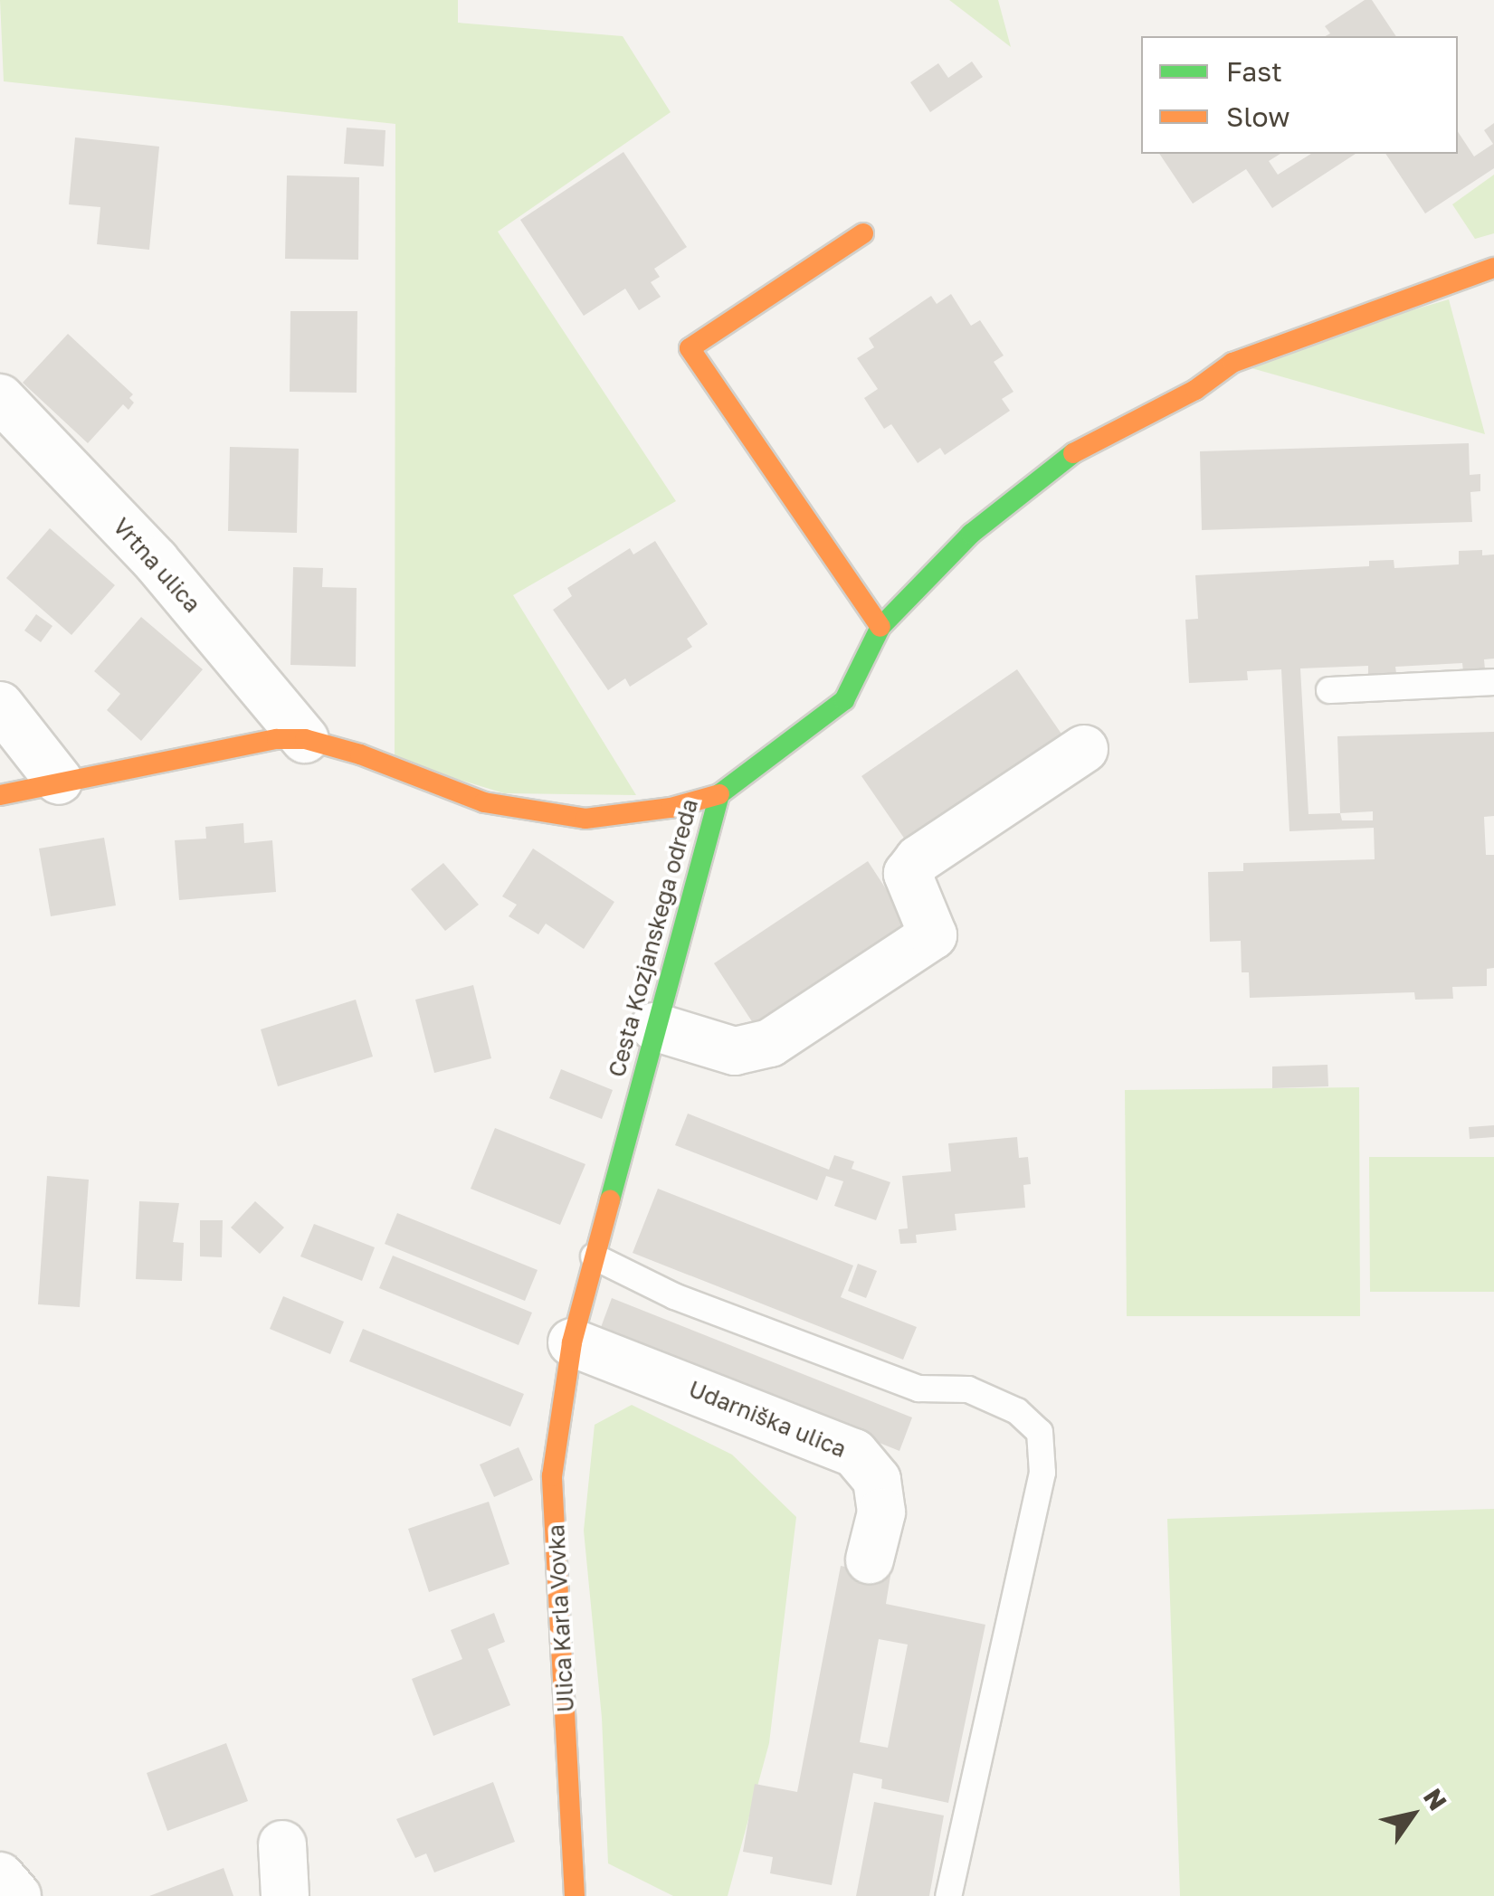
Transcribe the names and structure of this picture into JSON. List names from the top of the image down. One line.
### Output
{"streets":{"street":["Vrtna ulica","Cesta Kozjanskega odreda","Udarniška ulica","Ulica Karla Vovka"]},"crossings":[["Cesta Kozjanskega odreda","Udarniška ulica"],["Cesta Kozjanskega odreda","Ulica Karla Vovka"],["Udarniška ulica","Ulica Karla Vovka"]],"legend":["Fast","Slow"],"north":"top right"}
